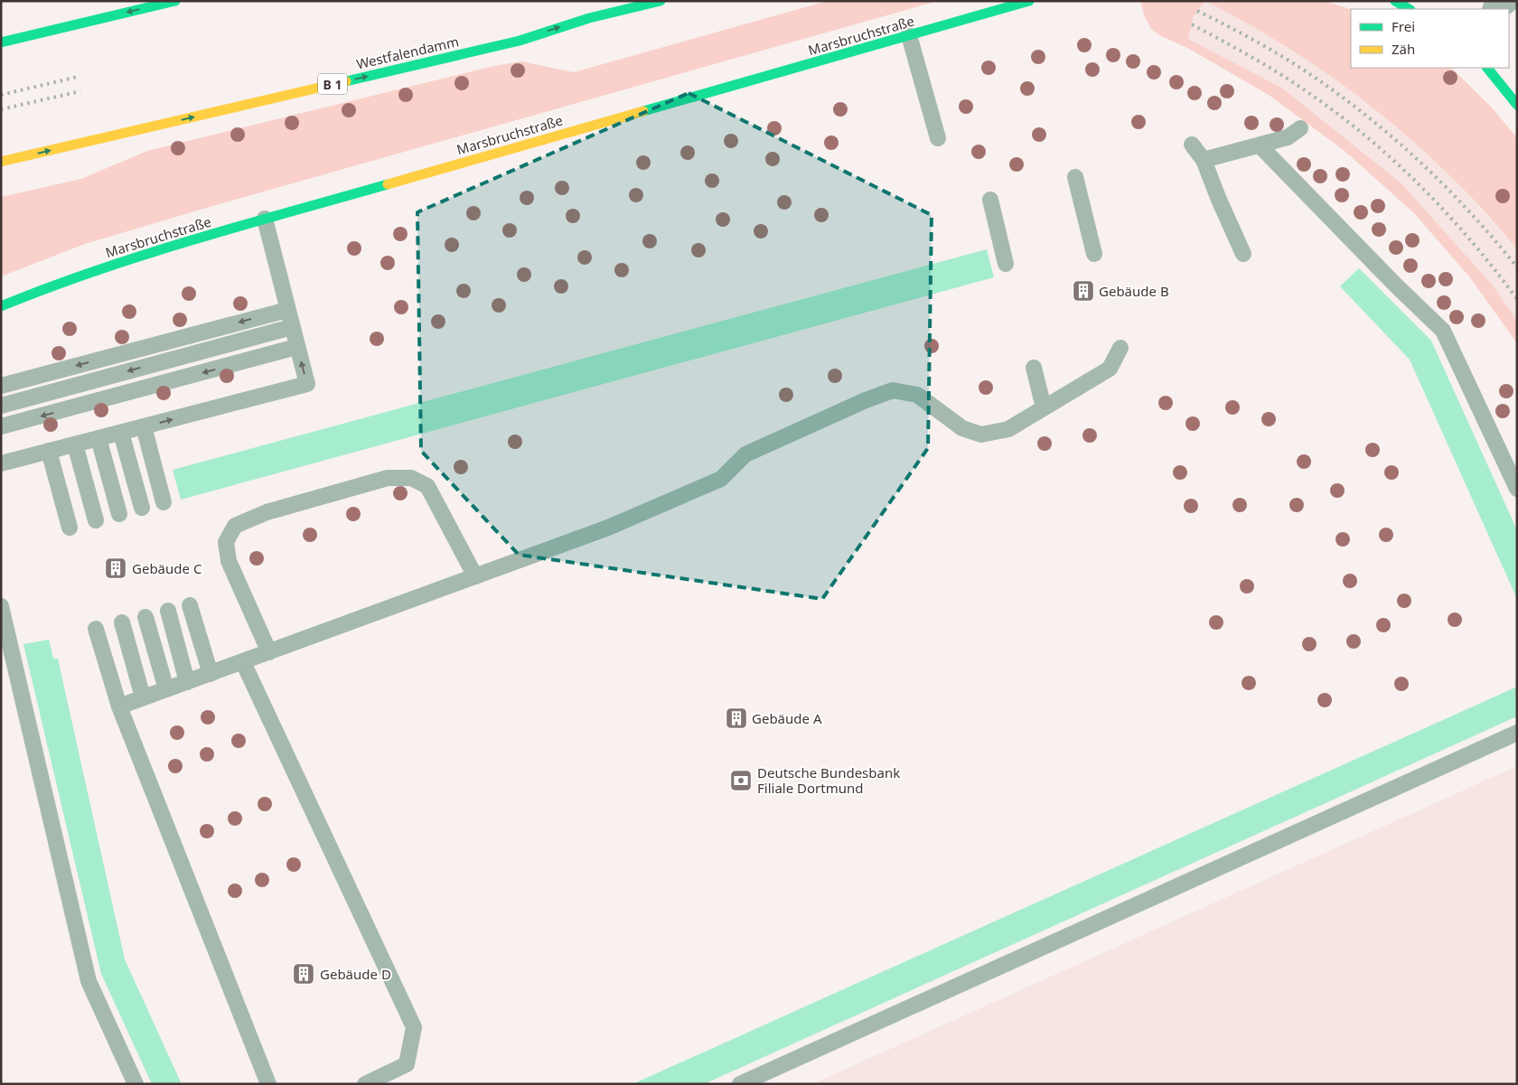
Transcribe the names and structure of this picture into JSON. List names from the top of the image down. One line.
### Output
{"streets":{"main road":["Marsbruchstraße","Westfalendamm","B 1"]},"one_way":["Westfalendamm"],"places":{"building":["Gebäude B","Gebäude C","Gebäude A","Gebäude D"],"bank":["Deutsche Bundesbank Filiale Dortmund"]},"legend":["Frei","Zäh"]}
